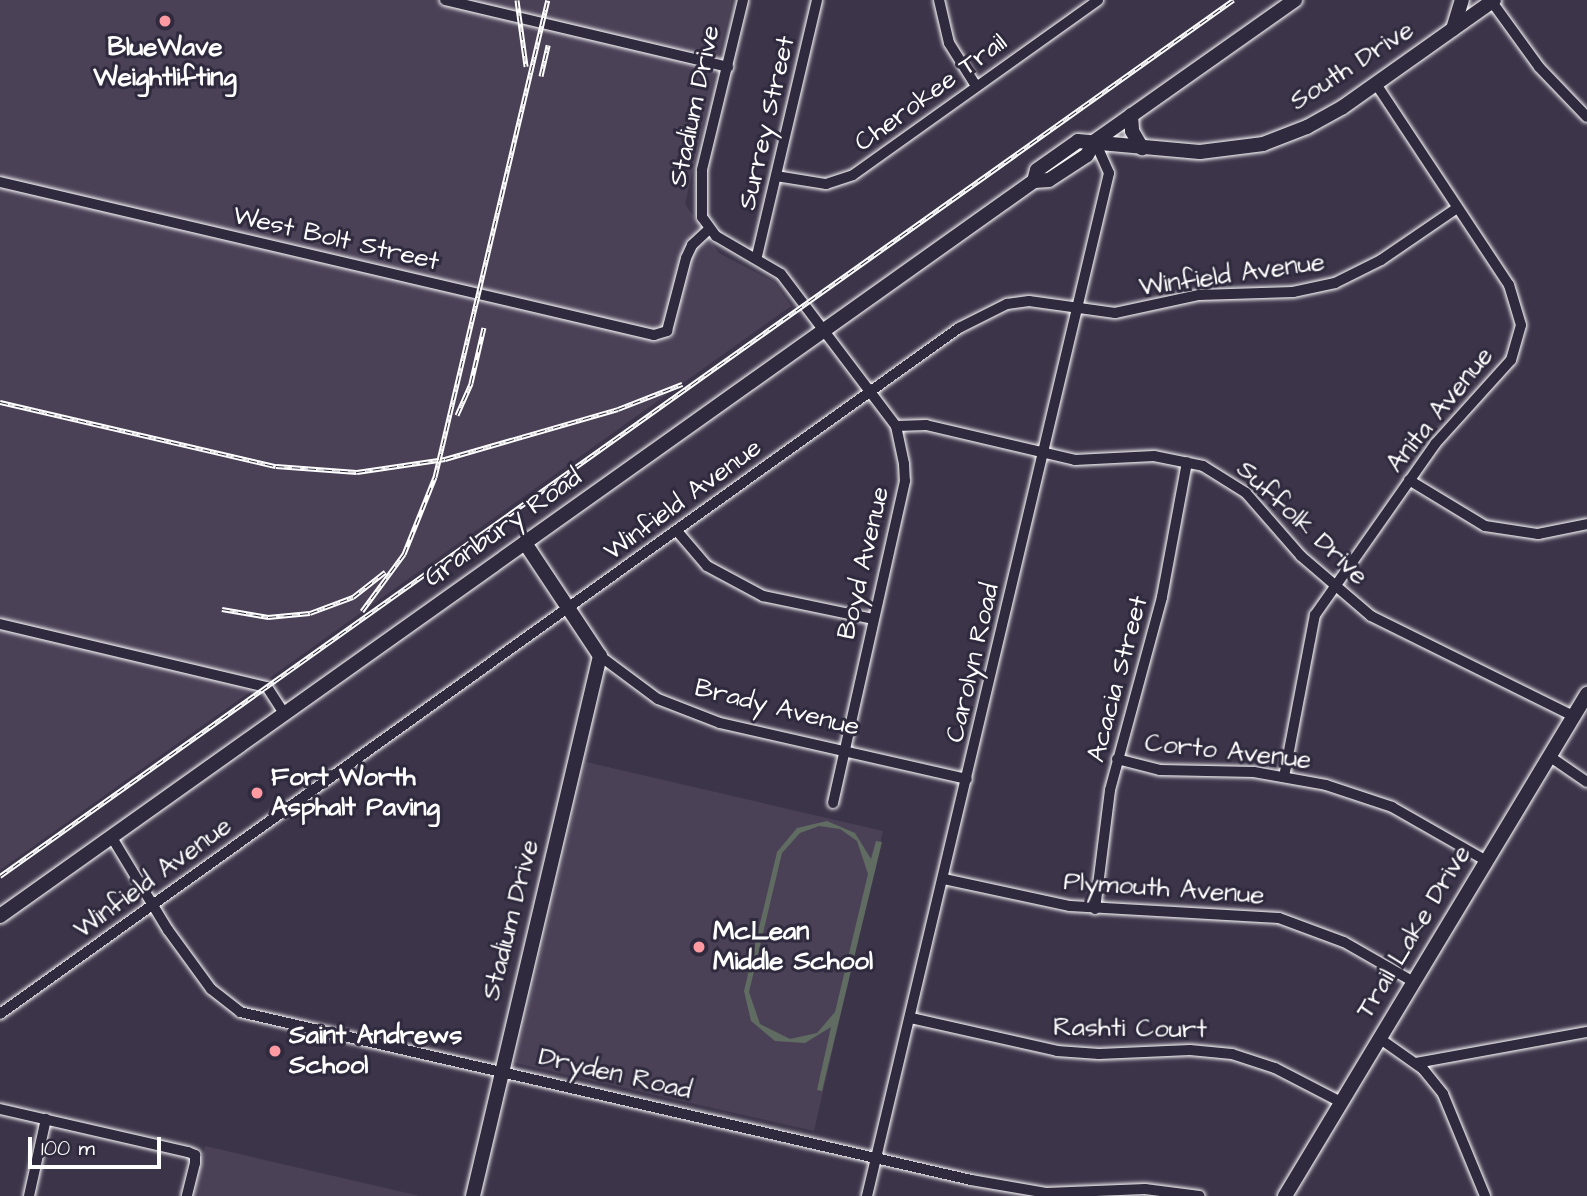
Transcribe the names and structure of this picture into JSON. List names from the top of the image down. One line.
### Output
{"streets":{"street":["South Drive","Cherokee Trail","Stadium Drive","Surrey Street","West Bolt Street","Winfield Avenue","Anita Avenue","Suffolk Drive","Granbury Road","Boyd Avenue","Carolyn Road","Acacia Street","Brady Avenue","Corto Avenue","Plymouth Avenue","Trail Lake Drive","Rashti Court","Dryden Road"]},"crossings":[["South Drive","Anita Avenue"],["South Drive","Granbury Road"],["South Drive","Carolyn Road"],["Cherokee Trail","Surrey Street"],["Stadium Drive","West Bolt Street"],["Stadium Drive","Brady Avenue"],["Stadium Drive","Dryden Road"],["Winfield Avenue","Anita Avenue"],["Winfield Avenue","Boyd Avenue"],["Winfield Avenue","Carolyn Road"],["Winfield Avenue","Brady Avenue"],["Winfield Avenue","Dryden Road"],["Anita Avenue","Suffolk Drive"],["Anita Avenue","Corto Avenue"],["Suffolk Drive","Boyd Avenue"],["Suffolk Drive","Carolyn Road"],["Suffolk Drive","Acacia Street"],["Suffolk Drive","Trail Lake Drive"],["Granbury Road","Carolyn Road"],["Granbury Road","Brady Avenue"],["Granbury Road","Dryden Road"],["Boyd Avenue","Brady Avenue"],["Carolyn Road","Brady Avenue"],["Carolyn Road","Plymouth Avenue"],["Carolyn Road","Rashti Court"],["Carolyn Road","Dryden Road"],["Acacia Street","Corto Avenue"],["Acacia Street","Plymouth Avenue"],["Corto Avenue","Trail Lake Drive"],["Plymouth Avenue","Trail Lake Drive"],["Trail Lake Drive","Rashti Court"]],"places":["BlueWave Weightlifting","Fort Worth Asphalt Paving","McLean Middle School","Saint Andrews School"],"scale_bar":"100 m"}
